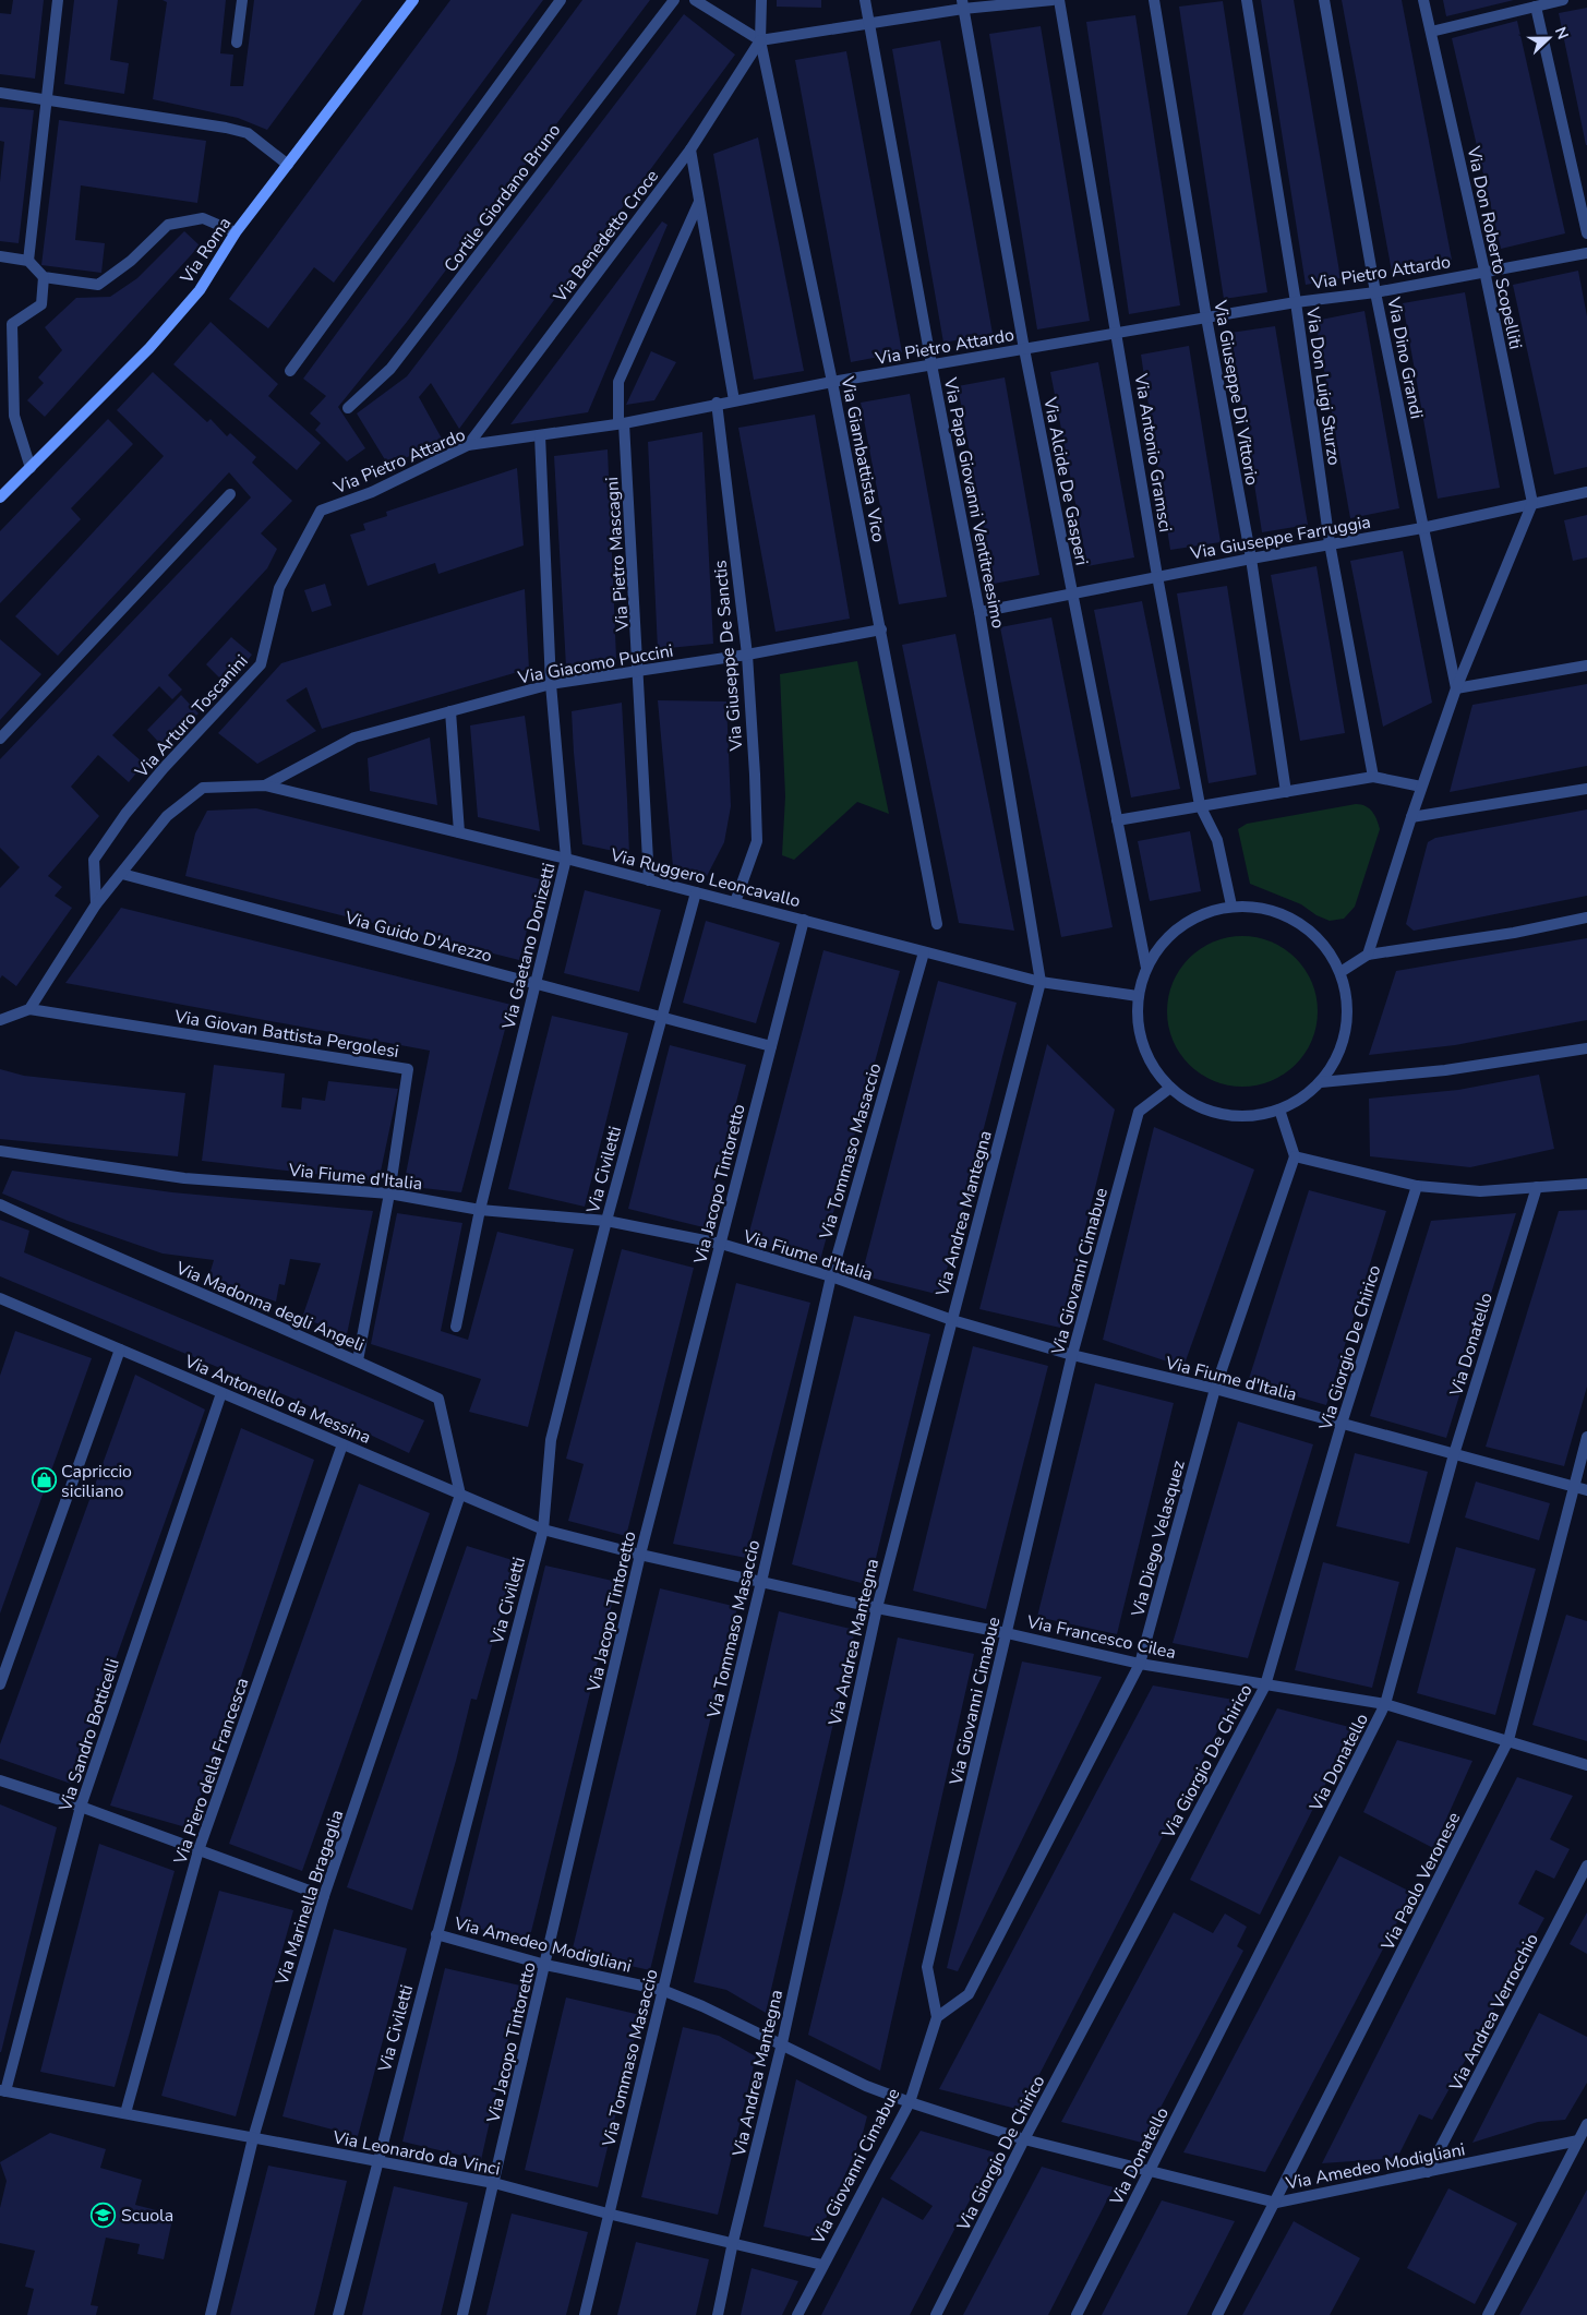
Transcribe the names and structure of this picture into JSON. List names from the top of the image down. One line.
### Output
{"streets":{"main road":["Via Roma"],"street":["Cortile Giordano Bruno","Via Benedetto Croce","Via Don Roberto Scopelliti","Via Pietro Attardo","Via Dino Grandi","Via Don Luigi Sturzo","Via Giuseppe Di Vittorio","Via Antonio Gramsci","Via Giambattista Vico","Via Alcide De Gasperi","Via Papa Giovanni Ventitreesimo","Via Giuseppe Farruggia","Via Pietro Mascagni","Via Giuseppe De Sanctis","Via Giacomo Puccini","Via Arturo Toscanini","Via Ruggero Leoncavallo","Via Guido D'Arezzo","Via Gaetano Donizetti","Via Giovan Battista Pergolesi","Via Tommaso Masaccio","Via Civiletti","Via Fiume d'Italia","Via Jacopo Tintoretto","Via Andrea Mantegna","Via Giovanni Cimabue","Via Madonna degli Angeli","Via Donatello","Via Giorgio De Chirico","Via Antonello da Messina","Via Diego Velasquez","Via Francesco Cilea","Via Sandro Botticelli","Via Piero della Francesca","Via Paolo Veronese","Via Marinella Bragaglia","Via Amedeo Modigliani","Via Andrea Verrocchio","Via Leonardo da Vinci"]},"crossings":[["Via Benedetto Croce","Via Pietro Attardo"],["Via Benedetto Croce","Via Giambattista Vico"],["Via Don Roberto Scopelliti","Via Pietro Attardo"],["Via Don Roberto Scopelliti","Via Giuseppe Farruggia"],["Via Pietro Attardo","Via Dino Grandi"],["Via Pietro Attardo","Via Don Luigi Sturzo"],["Via Pietro Attardo","Via Giuseppe Di Vittorio"],["Via Pietro Attardo","Via Antonio Gramsci"],["Via Pietro Attardo","Via Giambattista Vico"],["Via Pietro Attardo","Via Alcide De Gasperi"],["Via Pietro Attardo","Via Papa Giovanni Ventitreesimo"],["Via Pietro Attardo","Via Pietro Mascagni"],["Via Pietro Attardo","Via Giuseppe De Sanctis"],["Via Pietro Attardo","Via Arturo Toscanini"],["Via Pietro Attardo","Via Gaetano Donizetti"],["Via Dino Grandi","Via Giuseppe Farruggia"],["Via Don Luigi Sturzo","Via Giuseppe Farruggia"],["Via Giuseppe Di Vittorio","Via Giuseppe Farruggia"],["Via Antonio Gramsci","Via Giuseppe Farruggia"],["Via Giambattista Vico","Via Giacomo Puccini"],["Via Alcide De Gasperi","Via Giuseppe Farruggia"],["Via Papa Giovanni Ventitreesimo","Via Giuseppe Farruggia"],["Via Papa Giovanni Ventitreesimo","Via Ruggero Leoncavallo"],["Via Papa Giovanni Ventitreesimo","Via Andrea Mantegna"],["Via Pietro Mascagni","Via Giacomo Puccini"],["Via Pietro Mascagni","Via Ruggero Leoncavallo"],["Via Giuseppe De Sanctis","Via Giacomo Puccini"],["Via Giuseppe De Sanctis","Via Ruggero Leoncavallo"],["Via Giacomo Puccini","Via Ruggero Leoncavallo"],["Via Giacomo Puccini","Via Gaetano Donizetti"],["Via Ruggero Leoncavallo","Via Gaetano Donizetti"],["Via Ruggero Leoncavallo","Via Tommaso Masaccio"],["Via Ruggero Leoncavallo","Via Civiletti"],["Via Ruggero Leoncavallo","Via Jacopo Tintoretto"],["Via Ruggero Leoncavallo","Via Andrea Mantegna"],["Via Guido D'Arezzo","Via Gaetano Donizetti"],["Via Guido D'Arezzo","Via Civiletti"],["Via Guido D'Arezzo","Via Jacopo Tintoretto"],["Via Gaetano Donizetti","Via Fiume d'Italia"],["Via Giovan Battista Pergolesi","Via Fiume d'Italia"],["Via Giovan Battista Pergolesi","Via Madonna degli Angeli"],["Via Tommaso Masaccio","Via Fiume d'Italia"],["Via Tommaso Masaccio","Via Francesco Cilea"],["Via Tommaso Masaccio","Via Amedeo Modigliani"],["Via Tommaso Masaccio","Via Leonardo da Vinci"],["Via Civiletti","Via Fiume d'Italia"],["Via Civiletti","Via Antonello da Messina"],["Via Civiletti","Via Francesco Cilea"],["Via Civiletti","Via Amedeo Modigliani"],["Via Civiletti","Via Leonardo da Vinci"],["Via Fiume d'Italia","Via Jacopo Tintoretto"],["Via Fiume d'Italia","Via Andrea Mantegna"],["Via Fiume d'Italia","Via Giovanni Cimabue"],["Via Fiume d'Italia","Via Donatello"],["Via Fiume d'Italia","Via Giorgio De Chirico"],["Via Fiume d'Italia","Via Diego Velasquez"],["Via Fiume d'Italia","Via Paolo Veronese"],["Via Jacopo Tintoretto","Via Francesco Cilea"],["Via Jacopo Tintoretto","Via Amedeo Modigliani"],["Via Jacopo Tintoretto","Via Leonardo da Vinci"],["Via Andrea Mantegna","Via Francesco Cilea"],["Via Andrea Mantegna","Via Amedeo Modigliani"],["Via Andrea Mantegna","Via Leonardo da Vinci"],["Via Giovanni Cimabue","Via Diego Velasquez"],["Via Giovanni Cimabue","Via Francesco Cilea"],["Via Giovanni Cimabue","Via Amedeo Modigliani"],["Via Giovanni Cimabue","Via Leonardo da Vinci"],["Via Madonna degli Angeli","Via Antonello da Messina"],["Via Madonna degli Angeli","Via Marinella Bragaglia"],["Via Donatello","Via Francesco Cilea"],["Via Donatello","Via Amedeo Modigliani"],["Via Giorgio De Chirico","Via Francesco Cilea"],["Via Giorgio De Chirico","Via Amedeo Modigliani"],["Via Antonello da Messina","Via Francesco Cilea"],["Via Antonello da Messina","Via Sandro Botticelli"],["Via Antonello da Messina","Via Piero della Francesca"],["Via Antonello da Messina","Via Marinella Bragaglia"],["Via Diego Velasquez","Via Francesco Cilea"],["Via Francesco Cilea","Via Paolo Veronese"],["Via Sandro Botticelli","Via Leonardo da Vinci"],["Via Piero della Francesca","Via Leonardo da Vinci"],["Via Paolo Veronese","Via Amedeo Modigliani"],["Via Marinella Bragaglia","Via Leonardo da Vinci"],["Via Amedeo Modigliani","Via Andrea Verrocchio"]],"places":{"shop":["Capriccio siciliano"],"school or university":["Scuola"]},"north":"right"}
